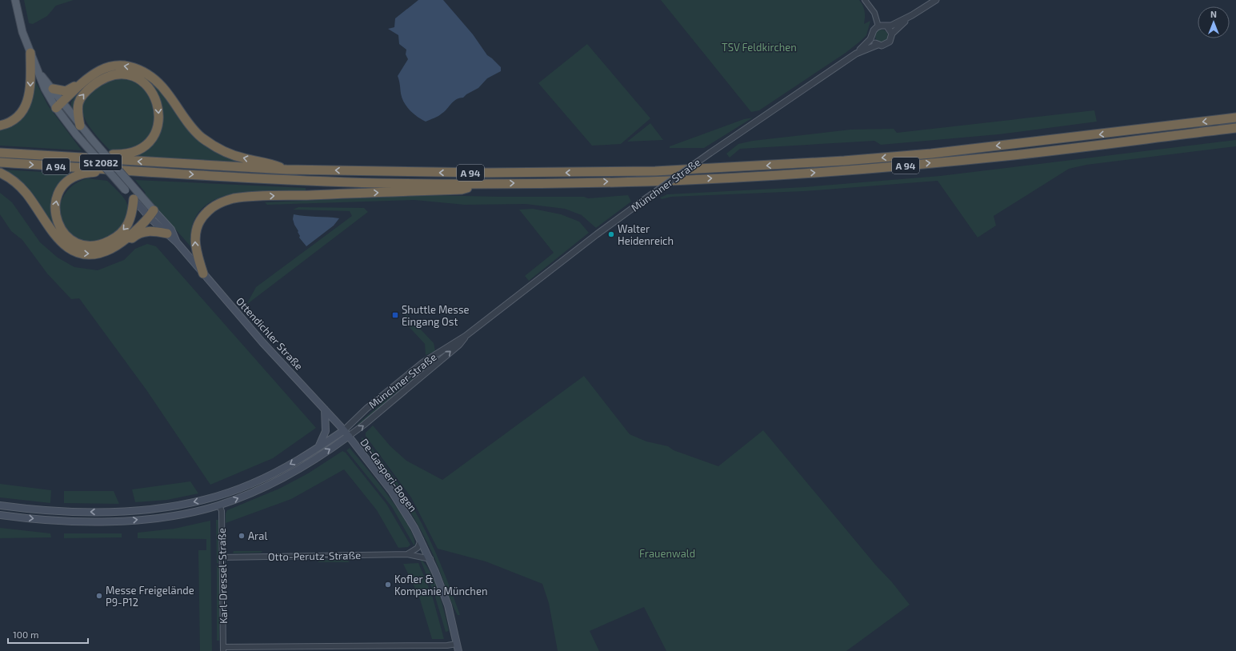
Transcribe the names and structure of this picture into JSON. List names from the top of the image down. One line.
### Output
{"streets":{"highway":["A 94"],"main road":["St 2082","Ottendichler Straße","De-Gasperi-Bogen"],"street":["Münchner Straße","Otto-Perutz-Straße","Karl-Dressel-Straße"]},"crossings":[["Münchner Straße","Ottendichler Straße"],["Münchner Straße","De-Gasperi-Bogen"],["Ottendichler Straße","De-Gasperi-Bogen"],["De-Gasperi-Bogen","Otto-Perutz-Straße"],["Otto-Perutz-Straße","Karl-Dressel-Straße"]],"parks":["TSV Feldkirchen","Frauenwald"],"places":{"other":["Walter Heidenreich","Aral","Kofler & Kompanie München","Messe Freigelände P9-P12"],"transit":["Shuttle Messe Eingang Ost"]},"scale_bar":"100 m","north":"top"}
